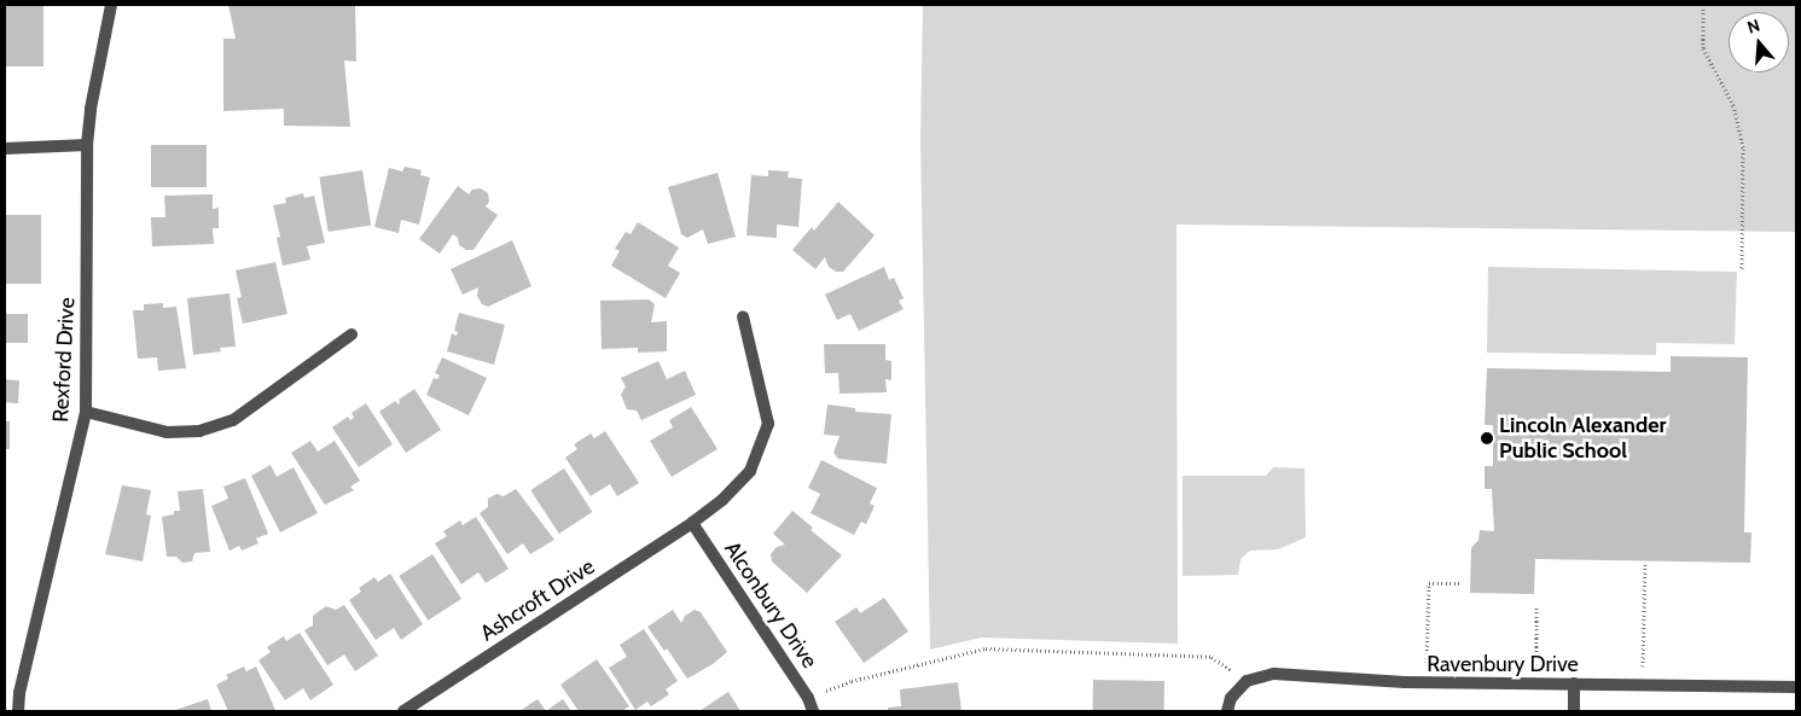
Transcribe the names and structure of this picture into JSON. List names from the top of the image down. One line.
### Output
{"streets":{"street":["Rexford Drive","Ashcroft Drive","Alconbury Drive","Ravenbury Drive"]},"crossings":[["Ashcroft Drive","Alconbury Drive"]],"places":["Lincoln Alexander Public School"],"north":"top"}
